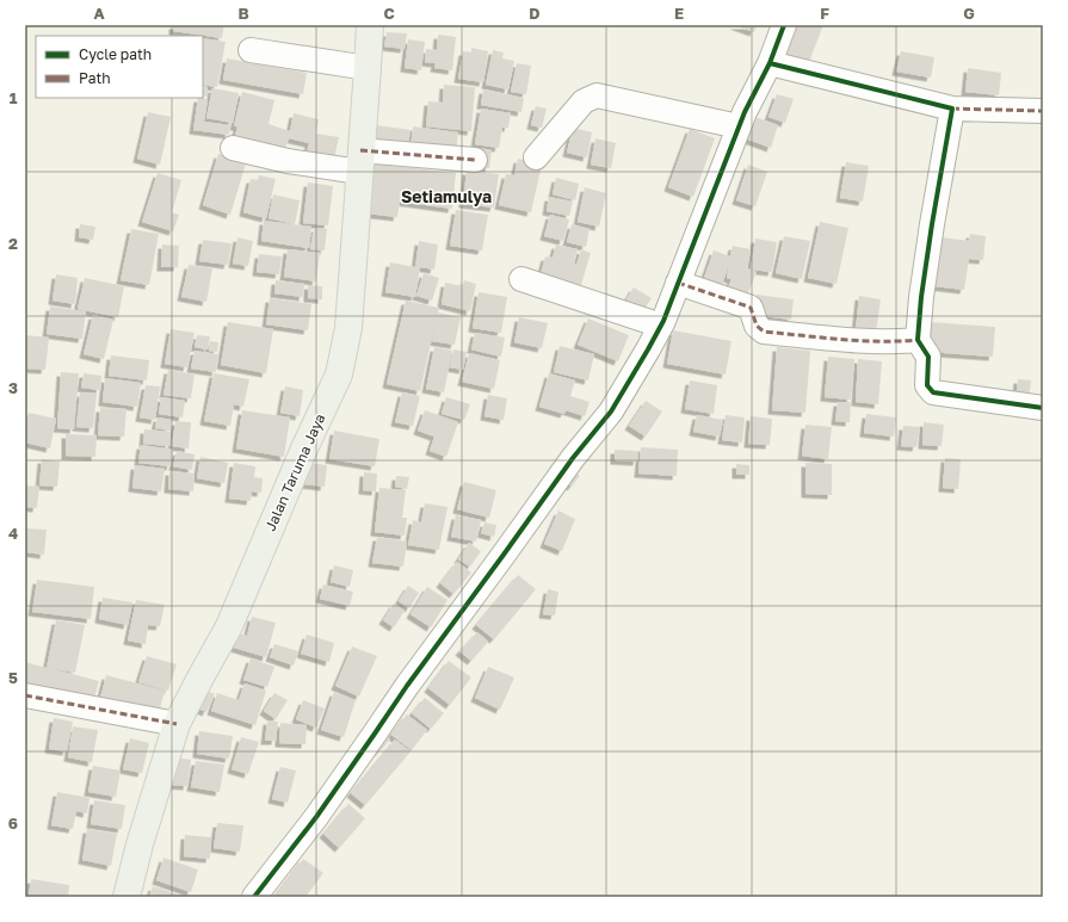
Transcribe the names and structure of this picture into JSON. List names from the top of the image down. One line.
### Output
{"streets":{"main road":["Jalan Taruma Jaya"]},"districts":["Setiamulya"],"legend":["Cycle path","Path"],"grid":{"columns":["A","B","C","D","E","F","G"],"rows":["1","2","3","4","5","6"]}}
